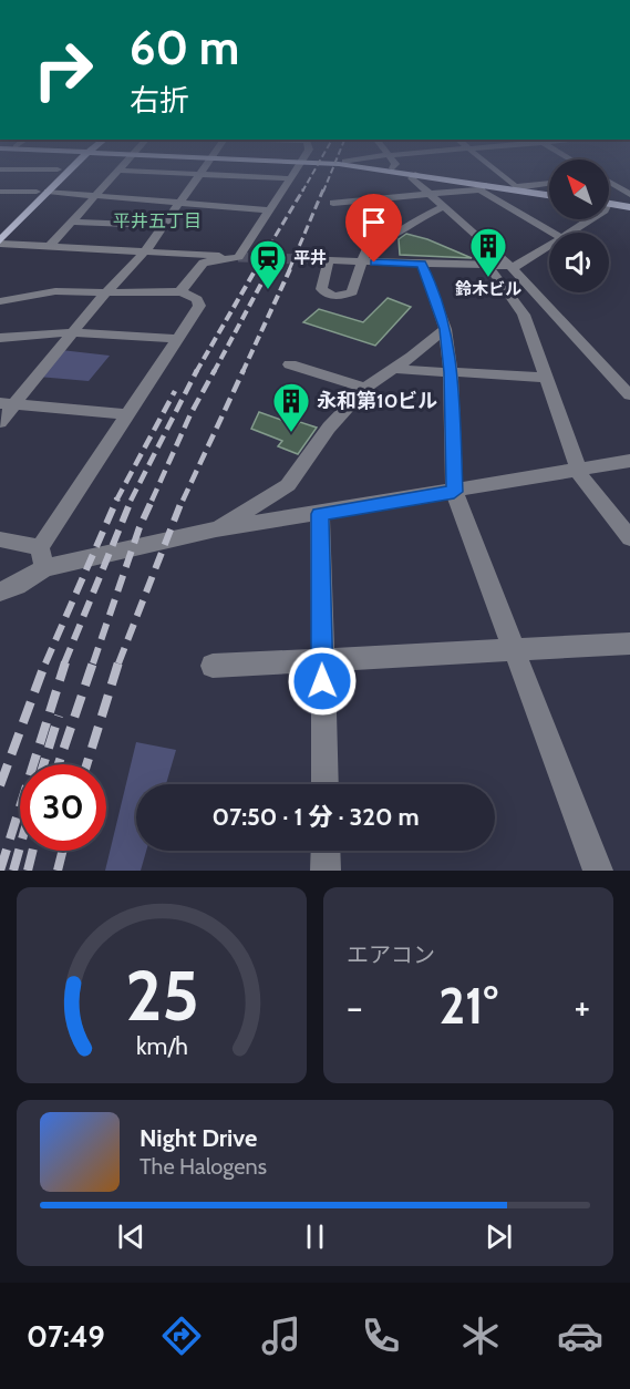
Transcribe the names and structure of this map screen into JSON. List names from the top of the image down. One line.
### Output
{"districts":["平井五丁目"],"places":{"building":["鈴木ビル","永和第10ビル"],"station":["平井"]},"north":"top left","page":{"turn":["60 m","右折"],"limit":"30","trip":"07:50 · 1 分 · 320 m","tile":"エアコン","heat":["−","21°","+"],"song":["Night Drive","The Halogens"],"tabs":"07:49","gauge":["25","km/h"]}}
